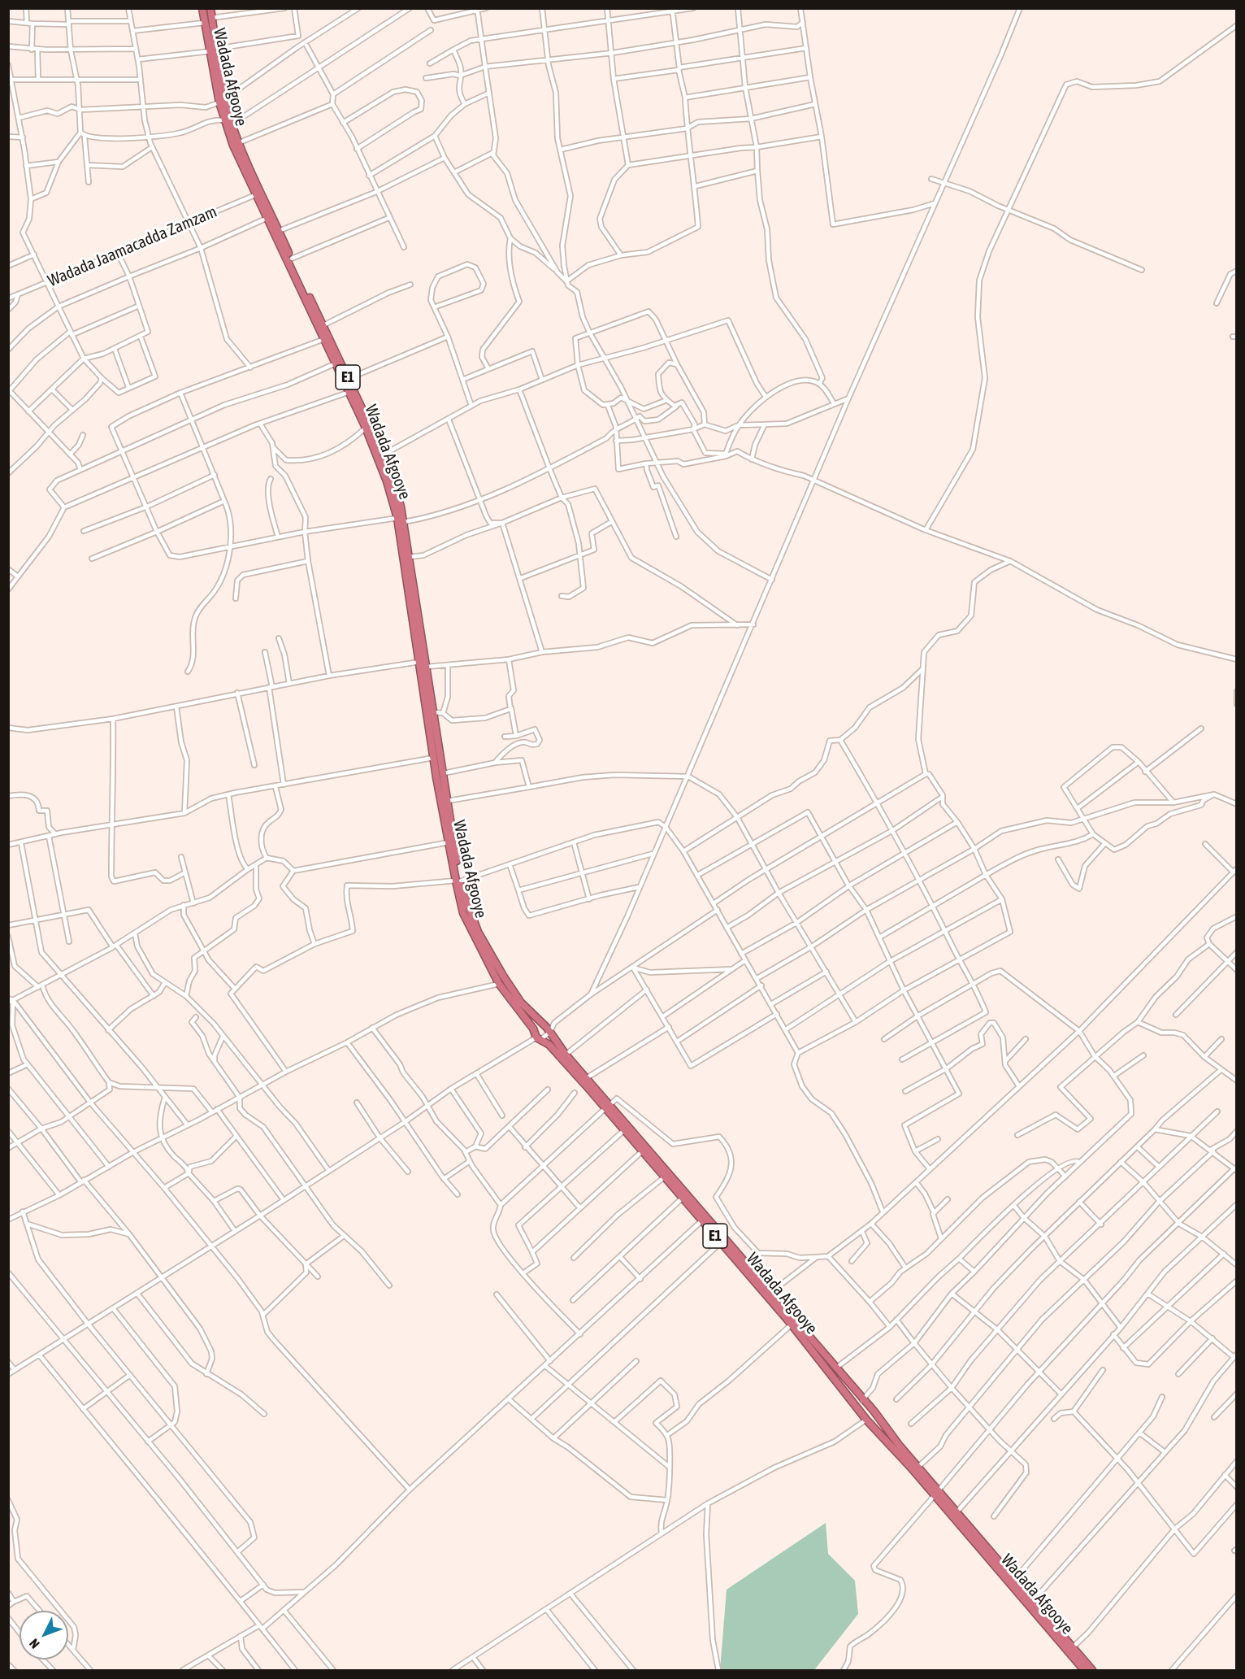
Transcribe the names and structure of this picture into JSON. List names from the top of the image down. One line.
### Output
{"streets":{"highway":["Wadada Afgooye","E1"],"street":["Wadada Jaamacadda Zamzam"]},"crossings":[["Wadada Afgooye","Wadada Jaamacadda Zamzam"]],"north":"bottom left"}
